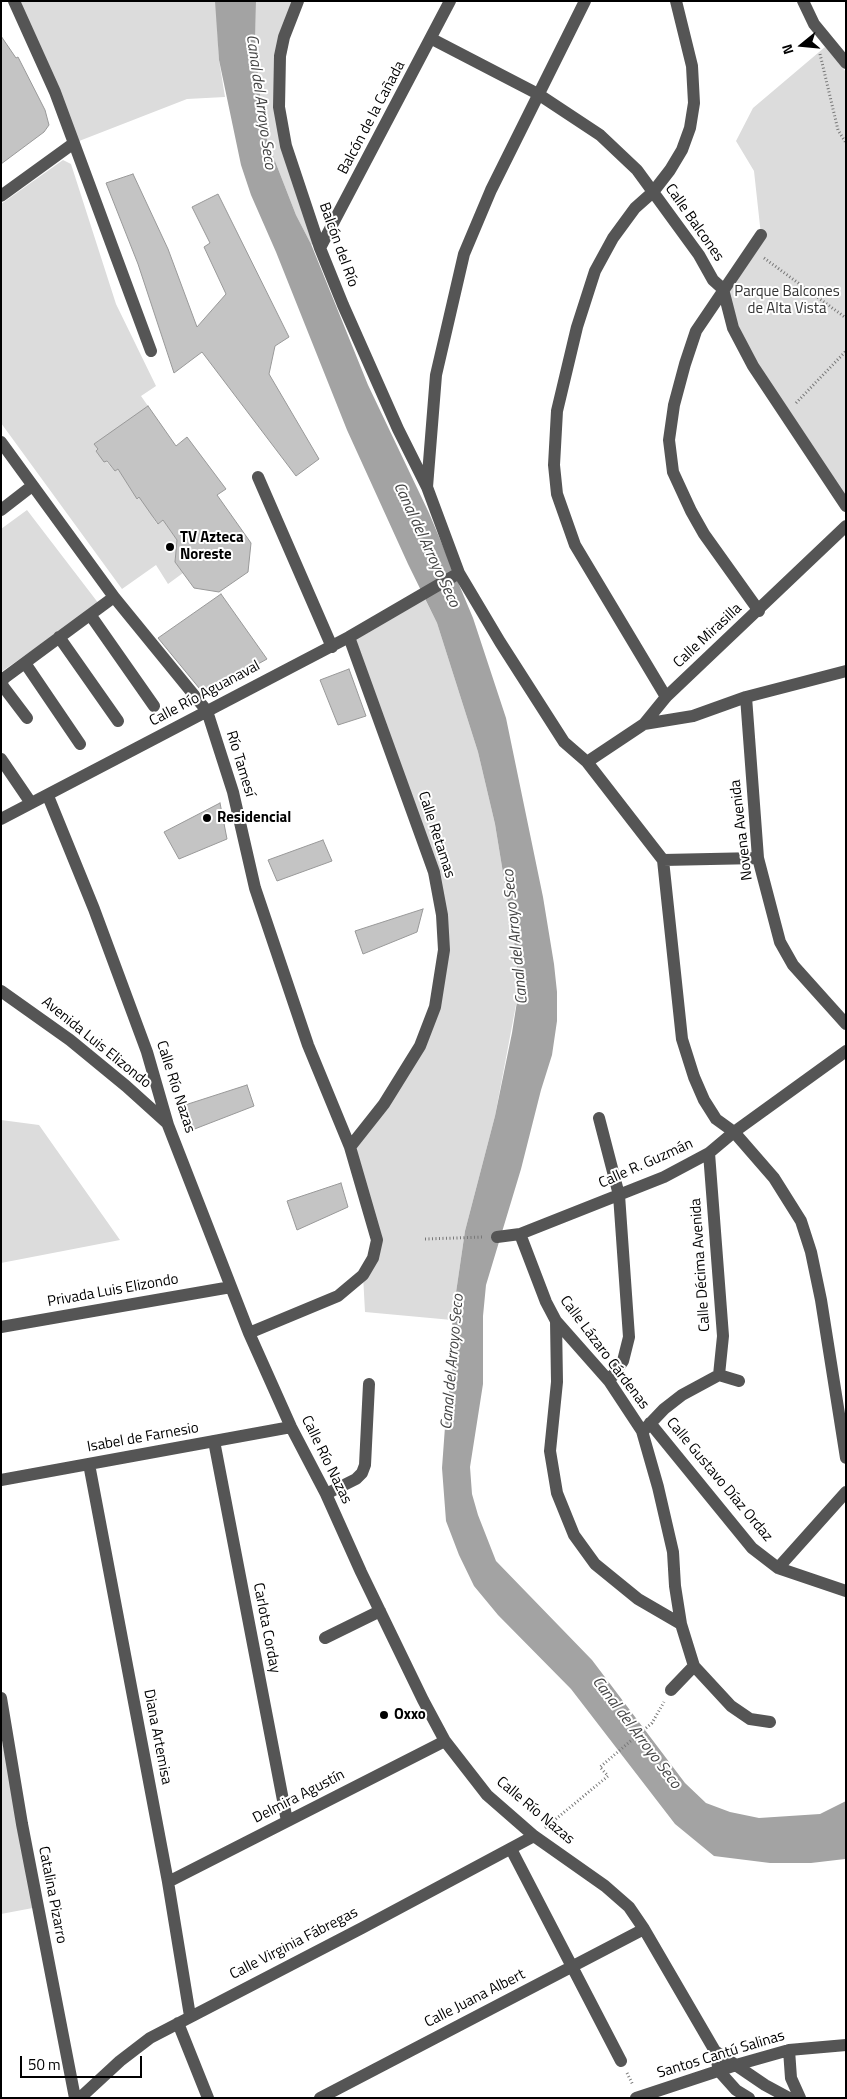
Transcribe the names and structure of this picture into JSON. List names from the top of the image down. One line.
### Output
{"streets":{"street":["Balcón de la Cañada","Calle Balcones","Balcón del Río","Calle Mirasilla","Calle Río Aguanaval","Río Tamesí","Novena Avenida","Calle Retamas","Avenida Luis Elizondo","Calle Río Nazas","Calle R. Guzmán","Calle Décima Avenida","Privada Luis Elizondo","Calle Lázaro Cárdenas","Isabel de Farnesio","Calle Gustavo Díaz Ordaz","Carlota Corday","Diana Artemisa","Delmira Agustín","Catalina Pizarro","Calle Virginia Fábregas","Calle Juana Albert","Santos Cantú Salinas"]},"crossings":[["Balcón de la Cañada","Calle Balcones"],["Balcón de la Cañada","Balcón del Río"],["Balcón del Río","Calle Mirasilla"],["Balcón del Río","Calle Río Aguanaval"],["Calle Río Aguanaval","Río Tamesí"],["Calle Río Aguanaval","Calle Retamas"],["Calle Río Aguanaval","Calle Río Nazas"],["Río Tamesí","Calle Retamas"],["Río Tamesí","Calle Río Nazas"],["Avenida Luis Elizondo","Calle Río Nazas"],["Calle Río Nazas","Privada Luis Elizondo"],["Calle Río Nazas","Isabel de Farnesio"],["Calle Río Nazas","Delmira Agustín"],["Calle Río Nazas","Calle Virginia Fábregas"],["Calle Río Nazas","Calle Juana Albert"],["Calle Río Nazas","Santos Cantú Salinas"],["Calle R. Guzmán","Calle Décima Avenida"],["Calle R. Guzmán","Calle Lázaro Cárdenas"],["Calle Lázaro Cárdenas","Calle Gustavo Díaz Ordaz"],["Isabel de Farnesio","Carlota Corday"],["Isabel de Farnesio","Diana Artemisa"],["Carlota Corday","Delmira Agustín"],["Diana Artemisa","Delmira Agustín"],["Diana Artemisa","Calle Virginia Fábregas"]],"water":["Canal del Arroyo Seco"],"parks":["Parque Balcones de Alta Vista"],"places":["TV Azteca Noreste","Residencial","Oxxo"],"scale_bar":"50 m","north":"left"}
